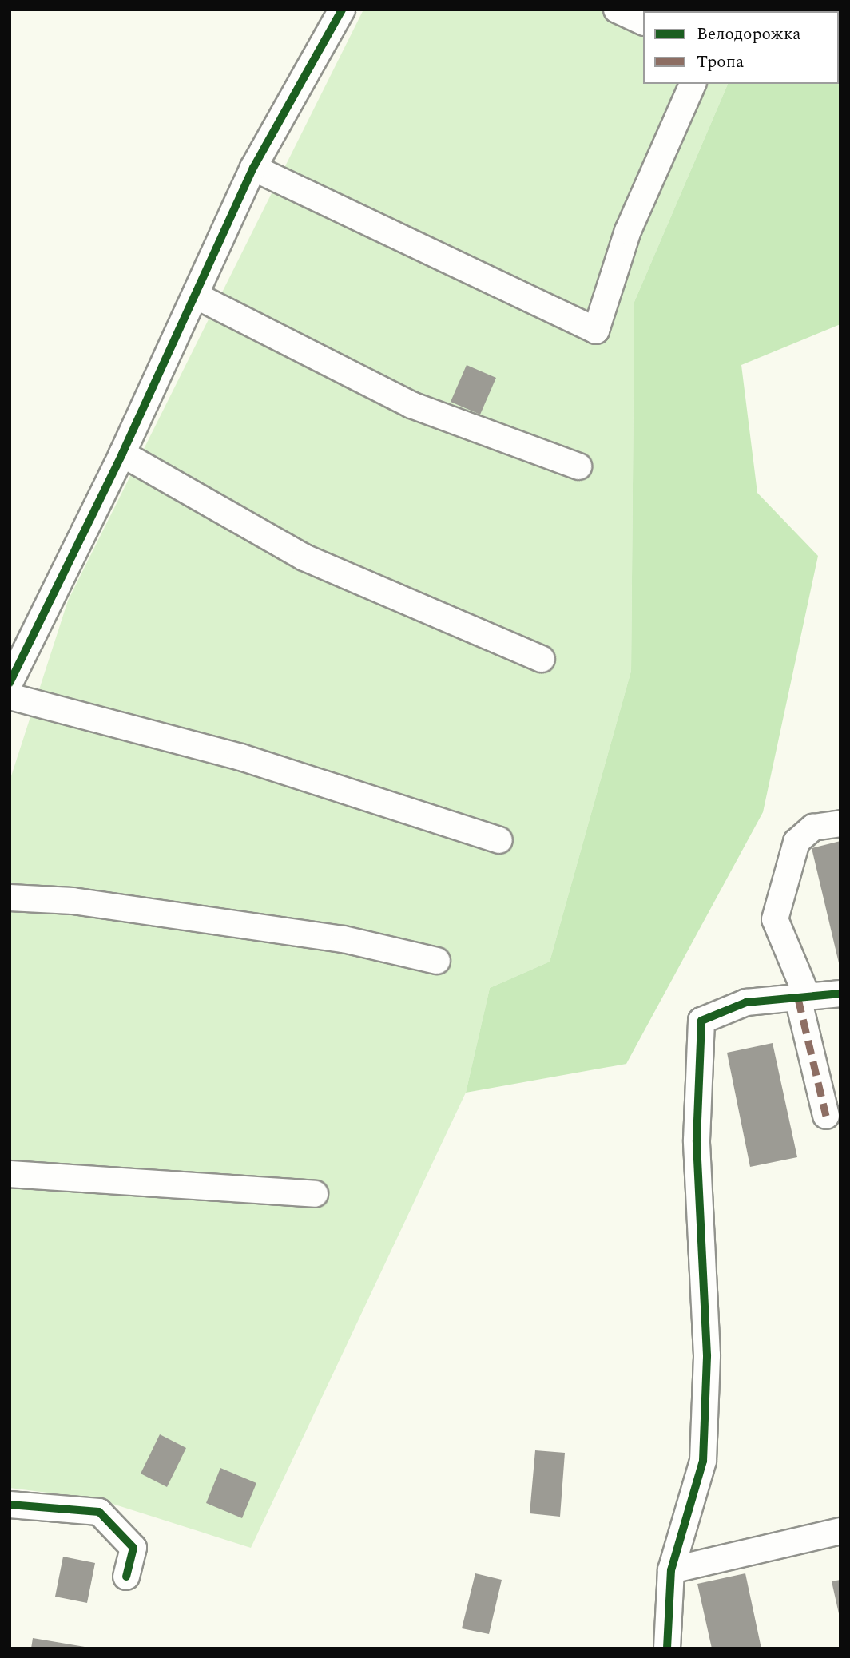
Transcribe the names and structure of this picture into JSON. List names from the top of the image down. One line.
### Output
{"legend":["Велодорожка","Тропа"]}
